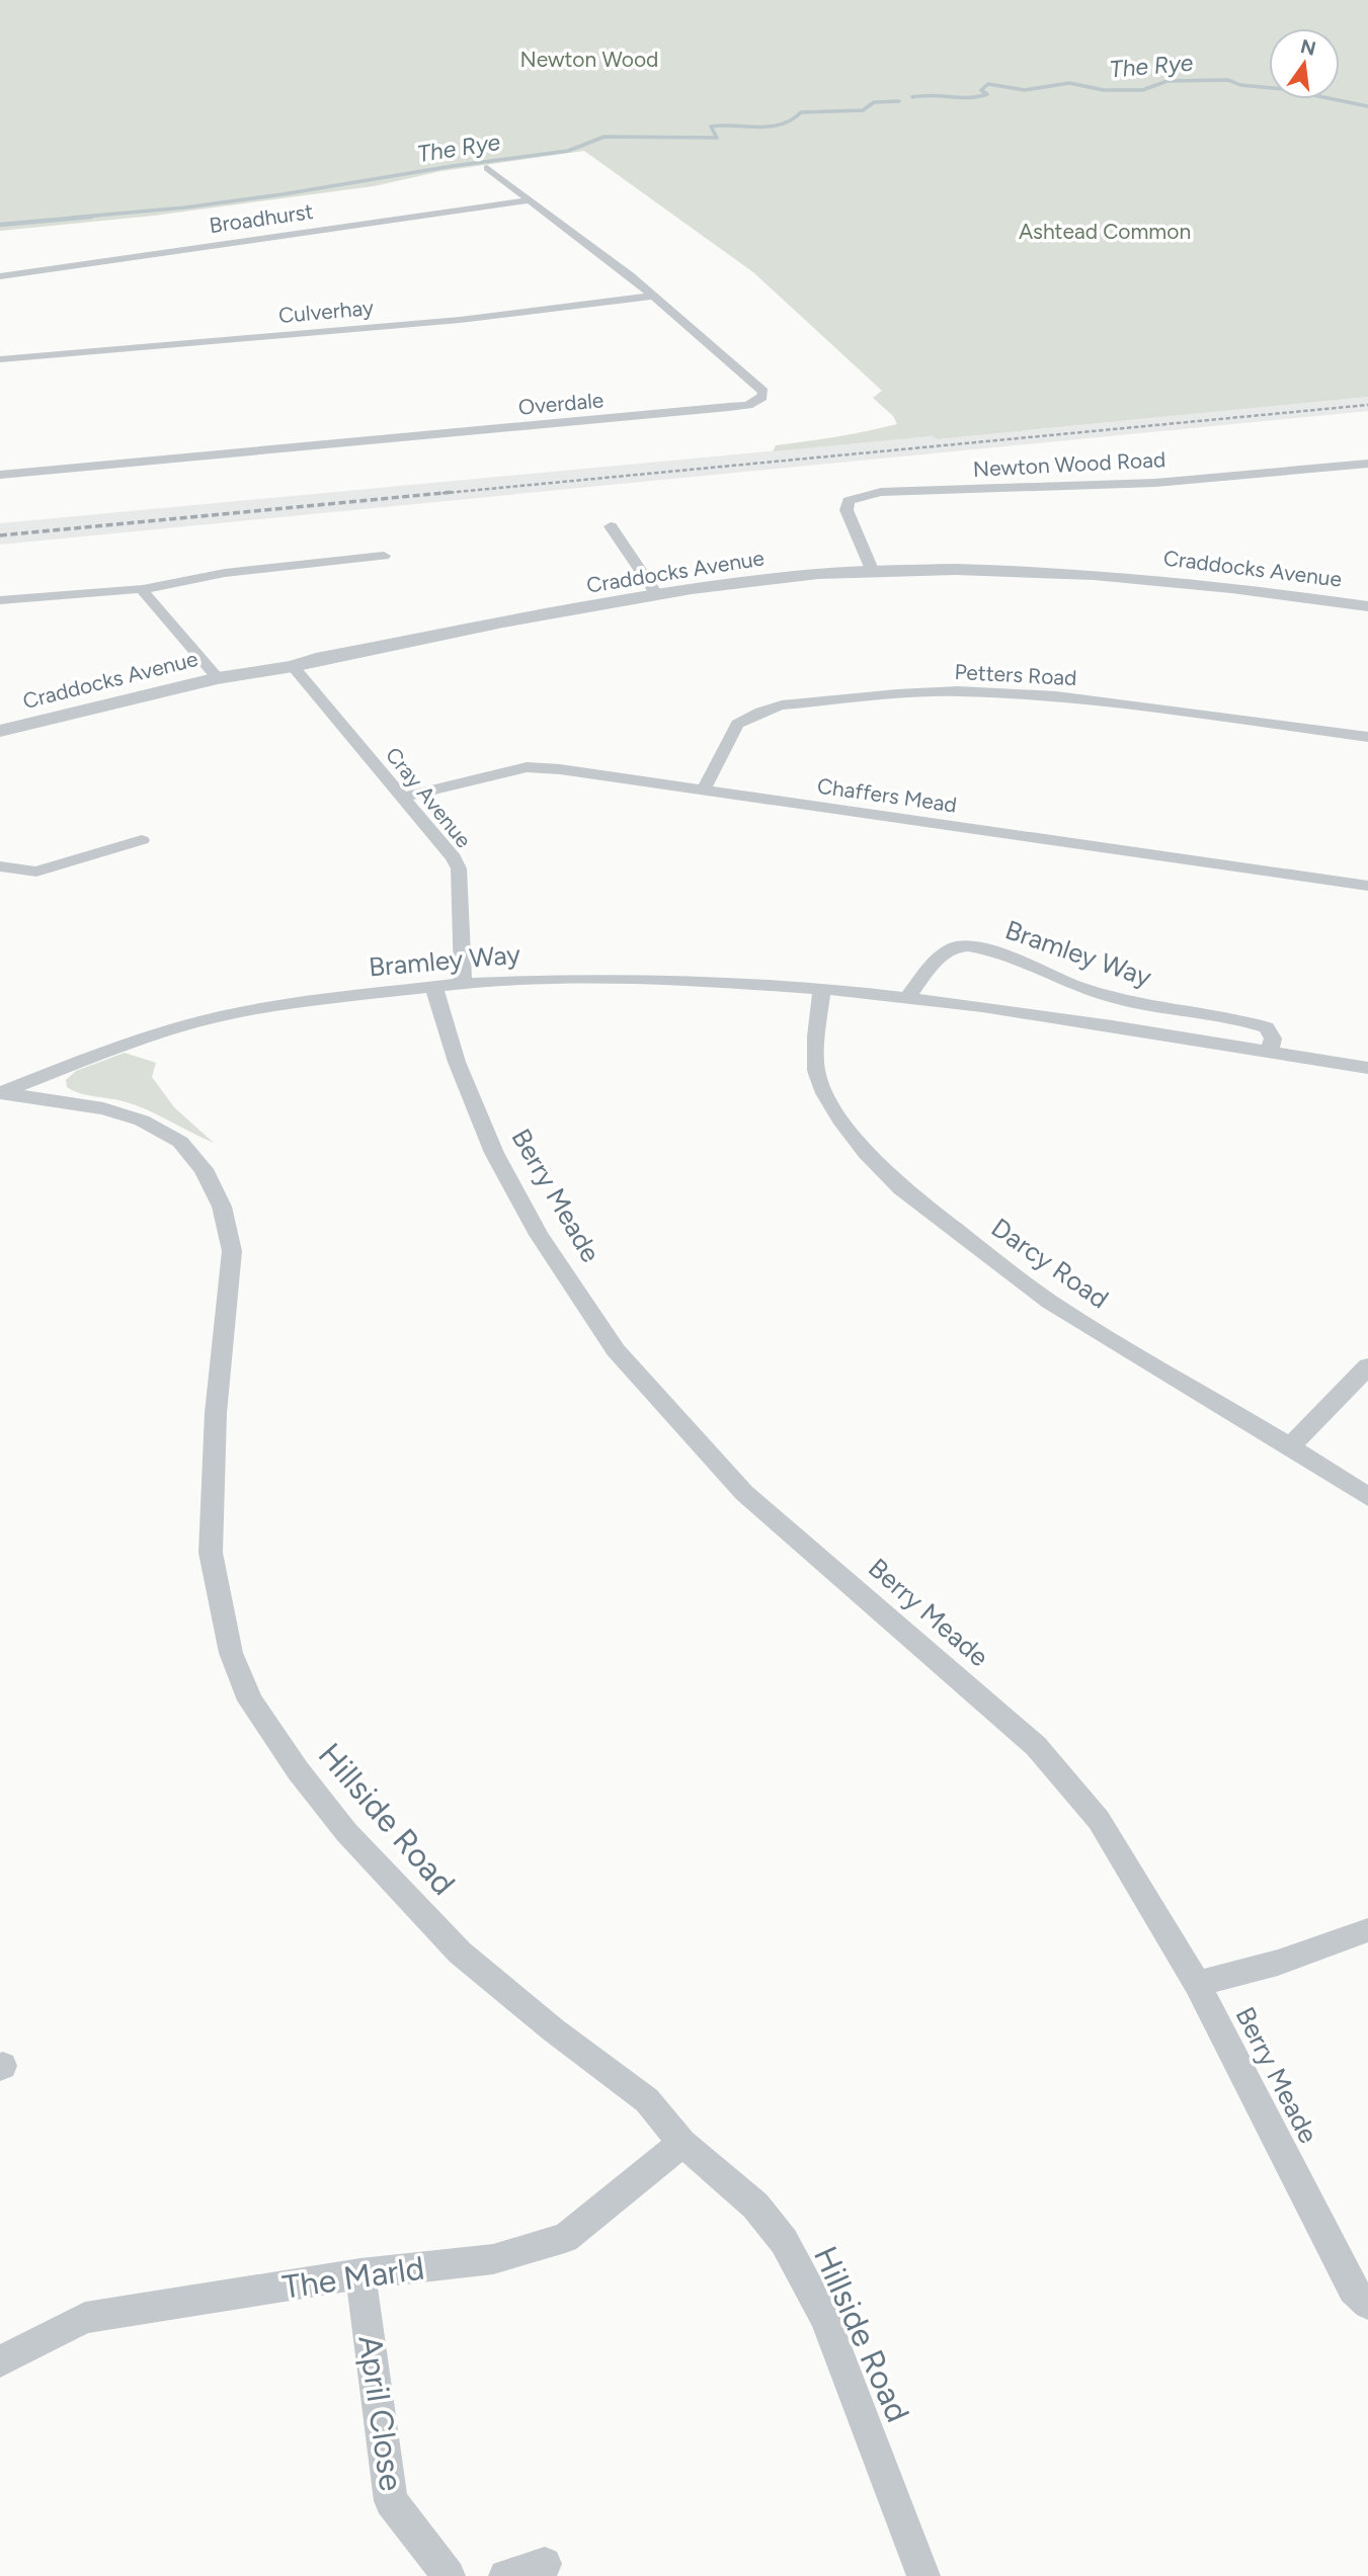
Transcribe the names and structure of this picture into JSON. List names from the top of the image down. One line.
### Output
{"streets":{"street":["Broadhurst","Culverhay","Overdale","Newton Wood Road","Craddocks Avenue","Petters Road","Chaffers Mead","Cray Avenue","Bramley Way","Berry Meade","Darcy Road","Hillside Road","The Marld","April Close"]},"crossings":[["Broadhurst","Overdale"],["Culverhay","Overdale"],["Newton Wood Road","Craddocks Avenue"],["Craddocks Avenue","Cray Avenue"],["Petters Road","Chaffers Mead"],["Chaffers Mead","Cray Avenue"],["Cray Avenue","Bramley Way"],["Bramley Way","Berry Meade"],["Bramley Way","Darcy Road"],["Bramley Way","Hillside Road"],["Hillside Road","The Marld"],["The Marld","April Close"]],"water":["The Rye"],"parks":["Newton Wood","Ashtead Common"],"north":"top"}
